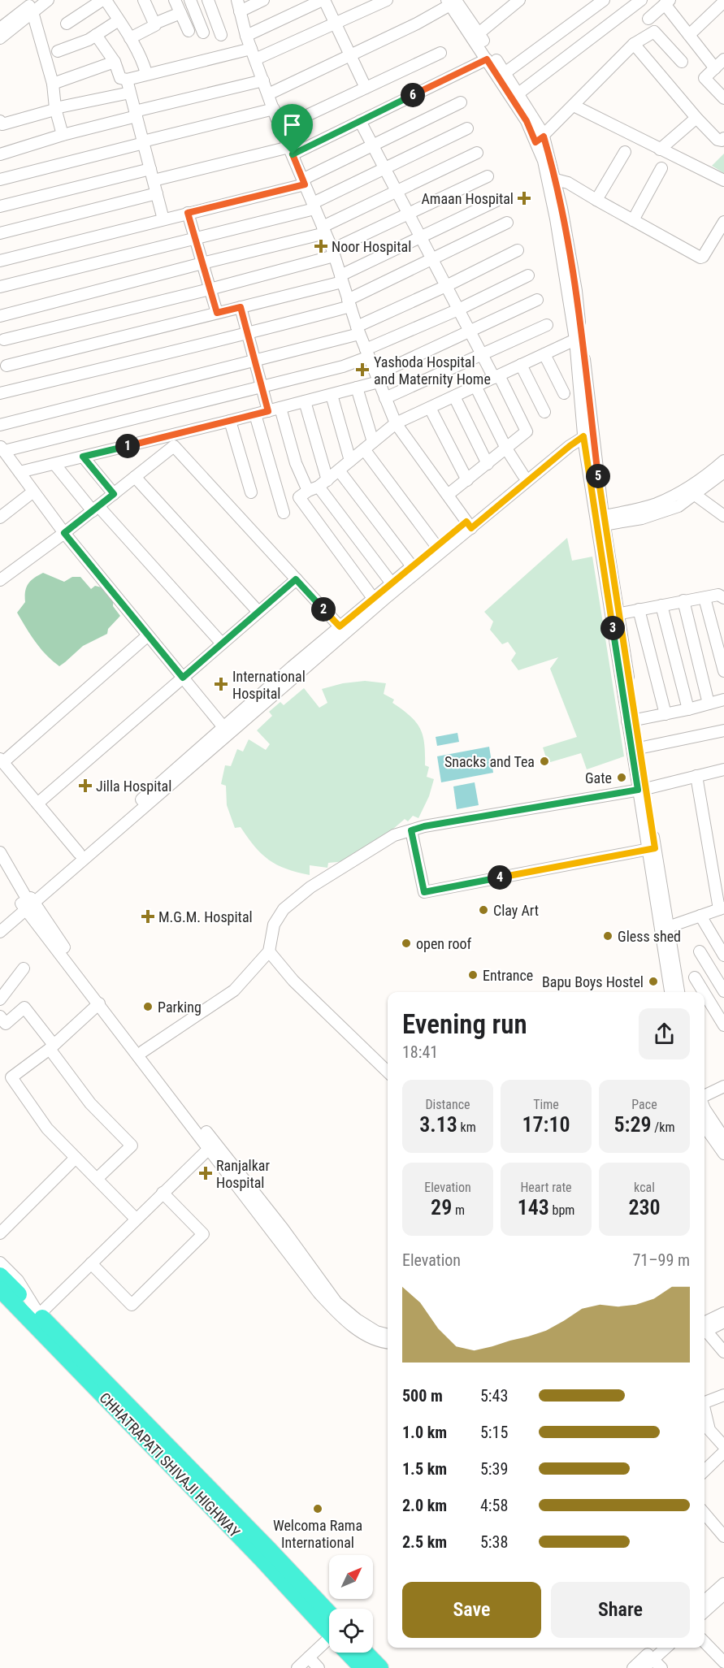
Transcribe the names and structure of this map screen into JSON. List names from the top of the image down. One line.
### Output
{"streets":{"highway":["CHHATRAPATI SHIVAJI HIGHWAY"]},"places":{"health":["Amaan Hospital","Noor Hospital","Yashoda Hospital and Maternity Home","International Hospital","Jilla Hospital","M.G.M. Hospital","Ranjalkar Hospital"],"other":["Snacks and Tea","Gate","Clay Art","Gless shed","open roof","Entrance","Bapu Boys Hostel","Parking","Welcoma Rama International"]},"north":"top right","page":{"pins":["6","1","5","2","3","4"],"heading":["Evening run","18:41"],"stats":[["Distance","3.13 km"],["Time","17:10"],["Pace","5:29 /km"],["Elevation","29 m"],["Heart rate","143 bpm"],["kcal","230"]],"chart":["Elevation","71–99 m"],"list":[{"name":"500 m","note":"5:43"},{"name":"1.0 km","note":"5:15"},{"name":"1.5 km","note":"5:39"},{"name":"2.0 km","note":"4:58"},{"name":"2.5 km","note":"5:38"}],"buttons":["Save","Share"]}}
